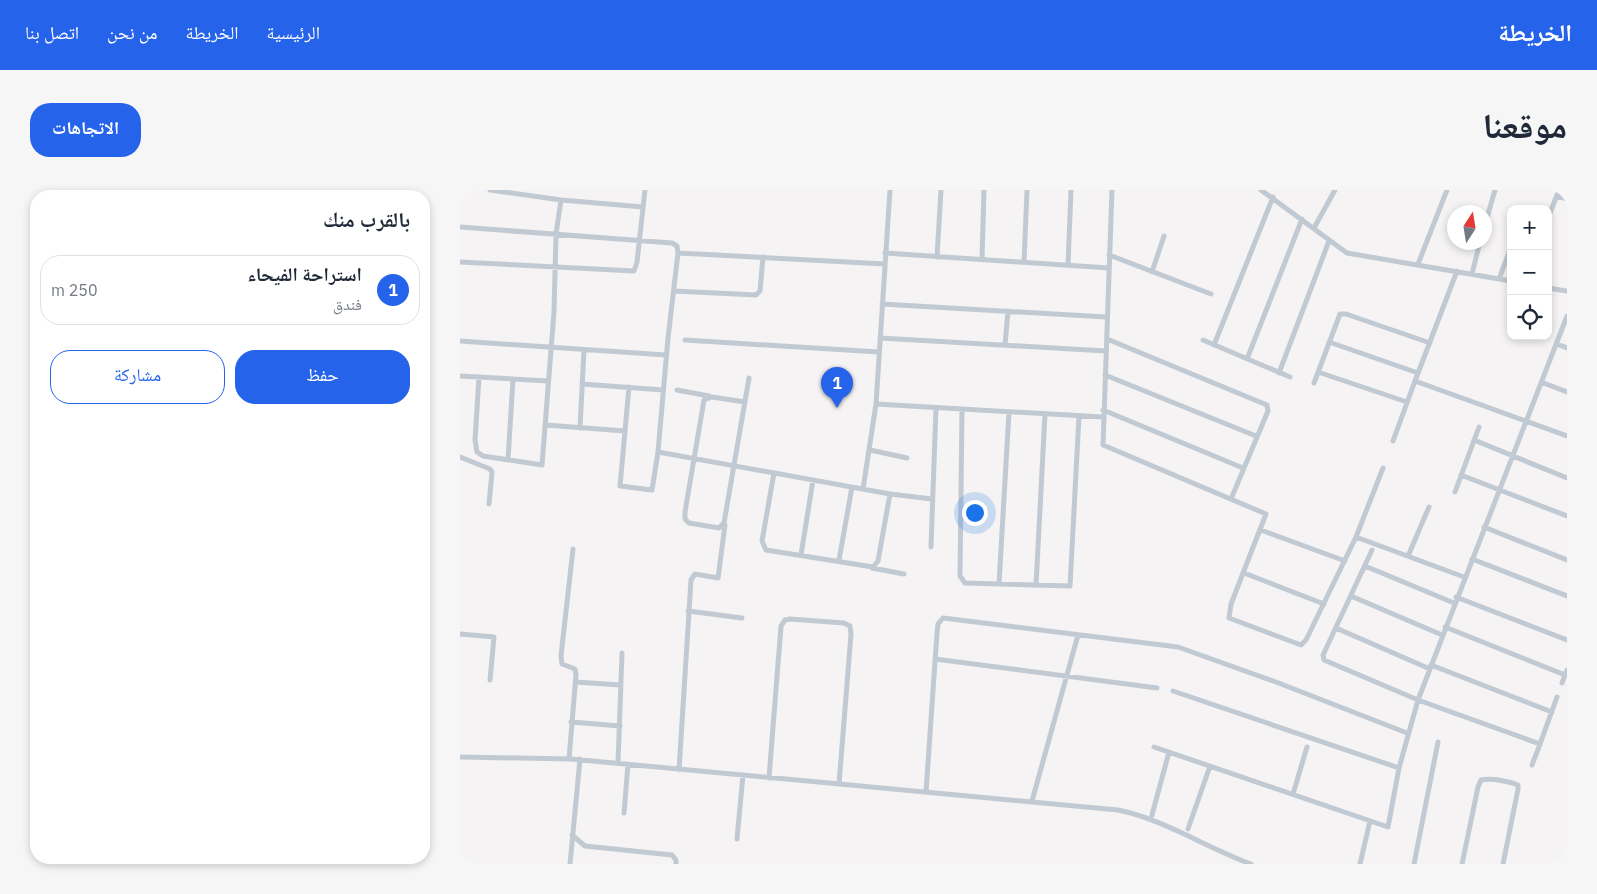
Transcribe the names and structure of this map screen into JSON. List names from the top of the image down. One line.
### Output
{"north":"top","page":{"header":"الخريطة","nav":["الرئيسية","الخريطة","من نحن","اتصل بنا"],"title":"موقعنا","buttons":["الاتجاهات",["حفظ","مشاركة"]],"heading":"بالقرب منك","map_buttons":["+","−"],"list":[{"mark":"1","name":"استراحة الفيحاء","note":"فندق","value":"250 m"}],"pins":"1"}}
